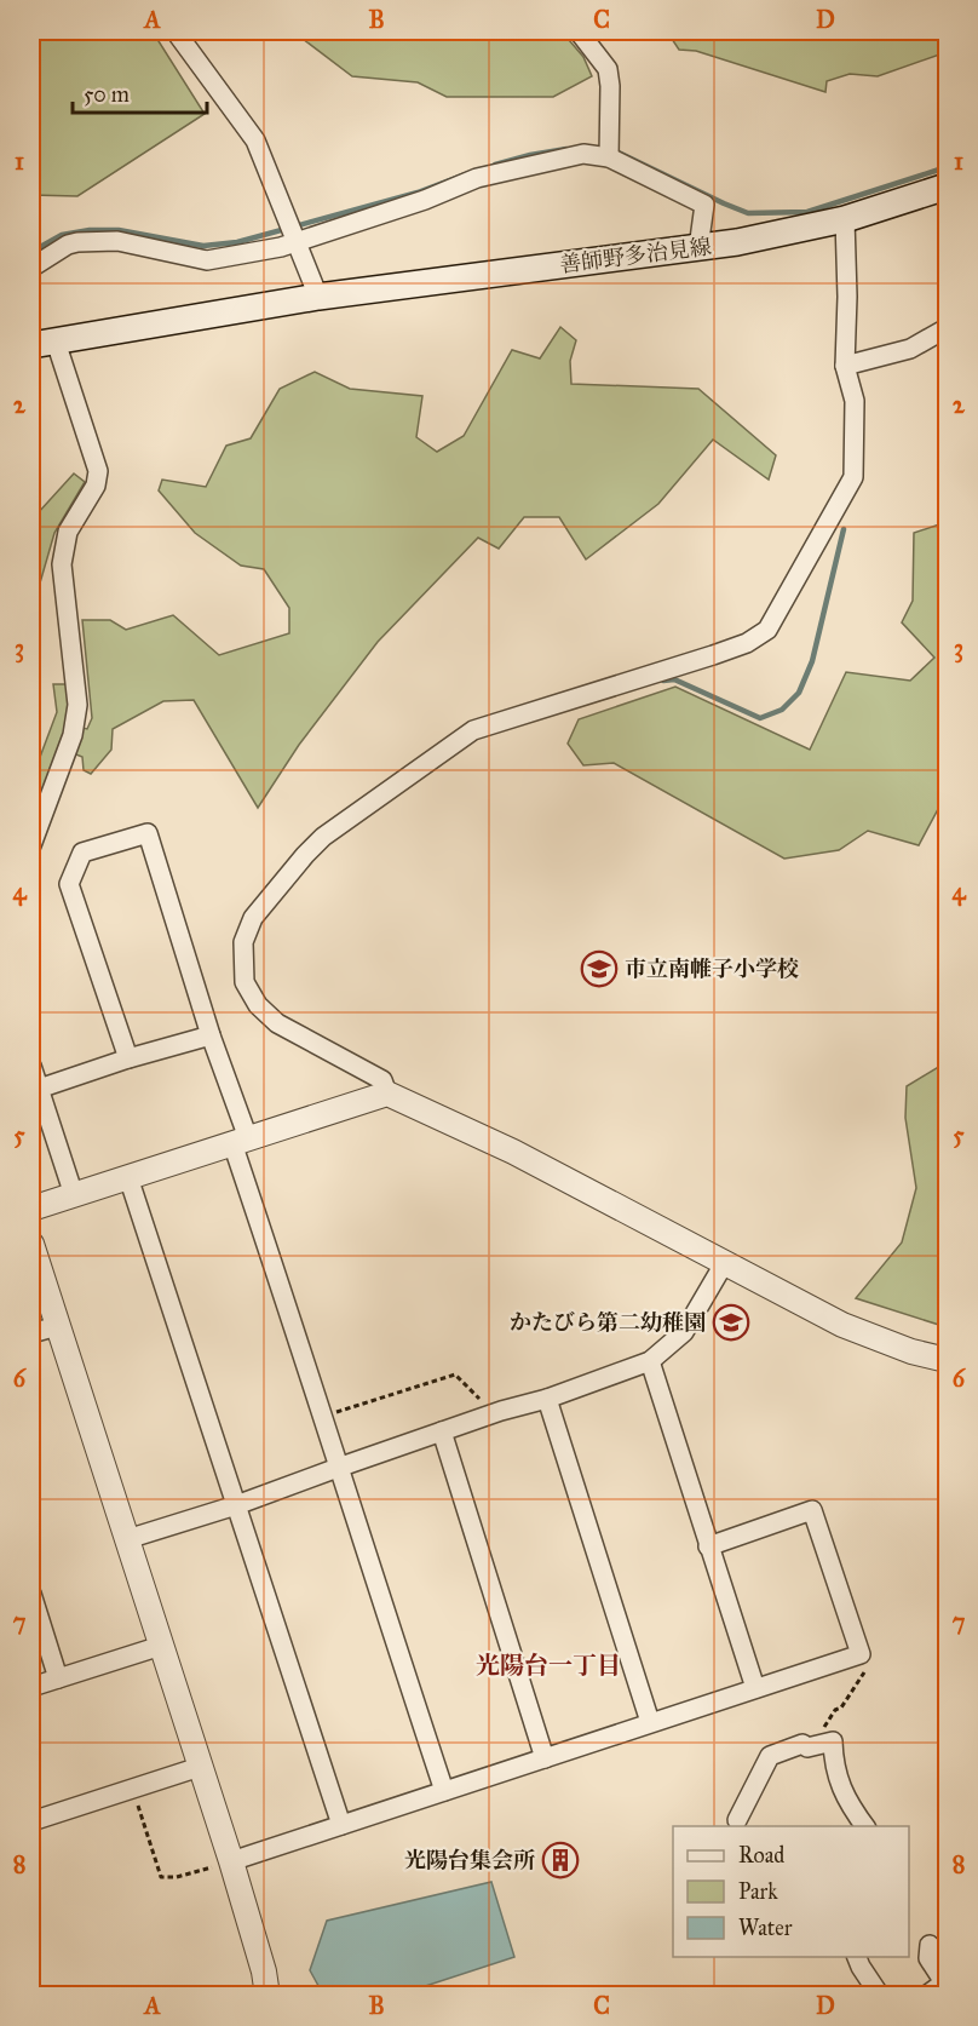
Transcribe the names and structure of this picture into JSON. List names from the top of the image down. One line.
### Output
{"streets":{"main road":["善師野多治見線"]},"districts":["光陽台一丁目"],"places":{"school or university":["市立南帷子小学校","かたびら第二幼稚園"],"building":["光陽台集会所"]},"legend":["Road","Park","Water"],"scale_bar":"50 m","grid":{"columns":["A","B","C","D"],"rows":["1","2","3","4","5","6","7","8"]}}
